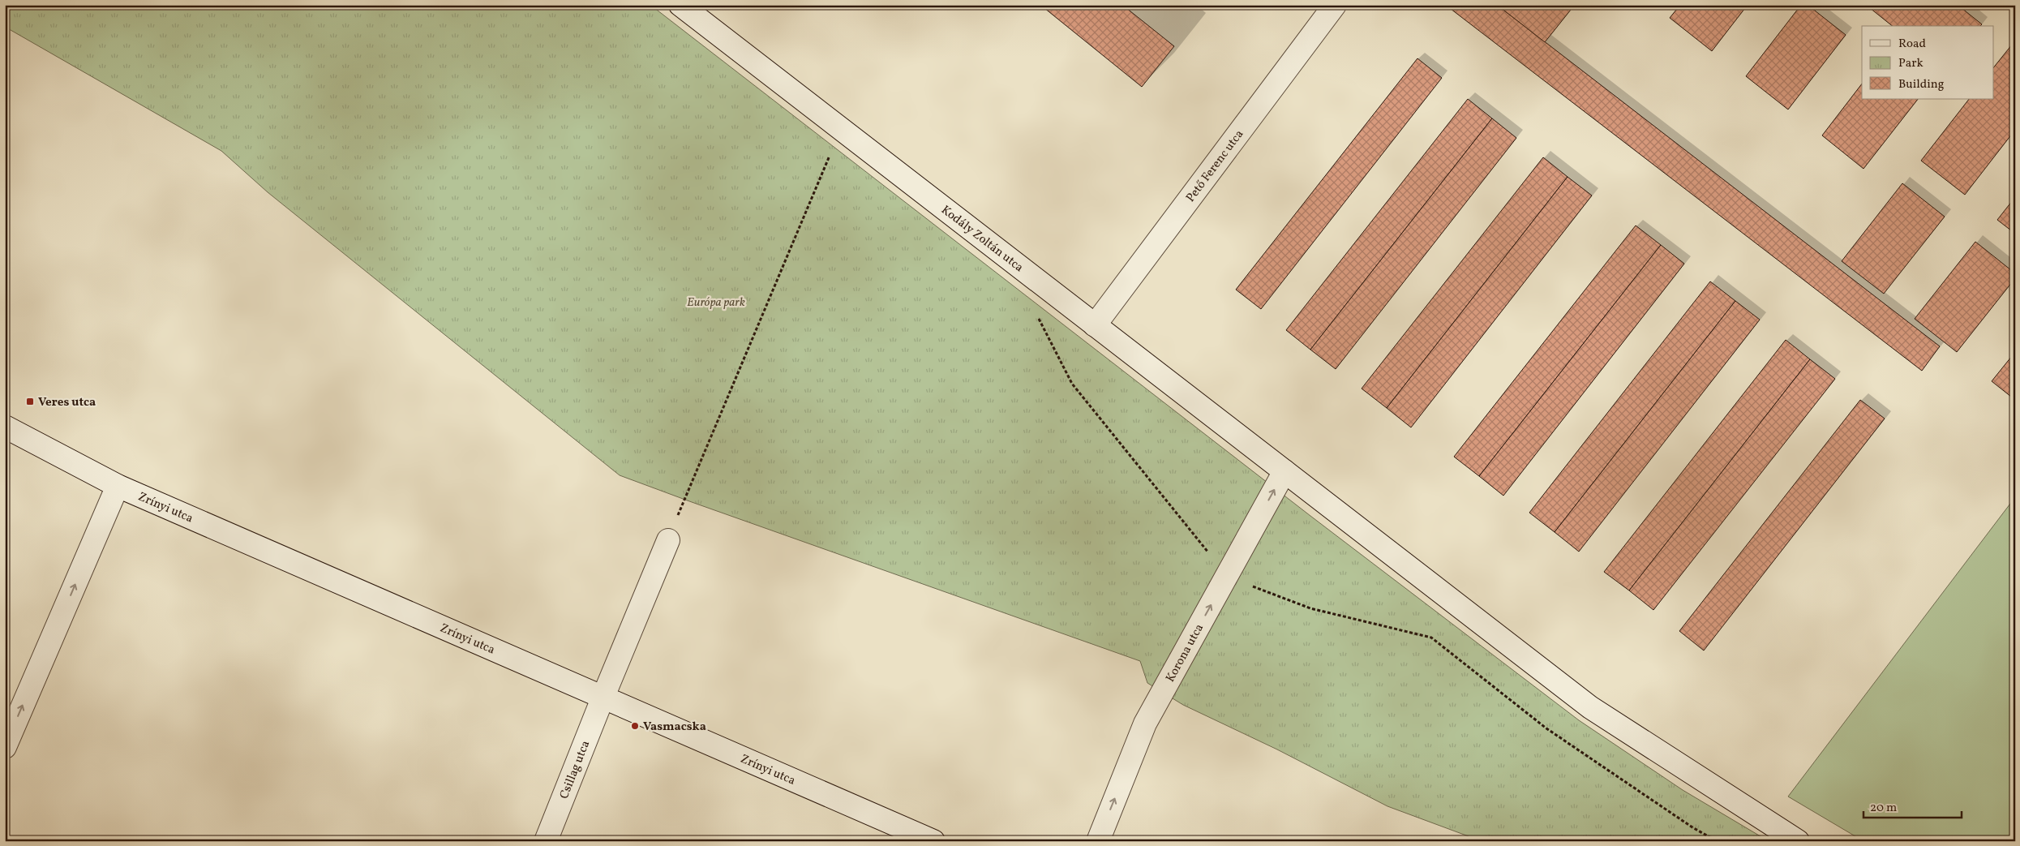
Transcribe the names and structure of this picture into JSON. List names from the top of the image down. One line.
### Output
{"streets":{"street":["Pető Ferenc utca","Kodály Zoltán utca","Zrínyi utca","Korona utca","Csillag utca"]},"crossings":[["Pető Ferenc utca","Kodály Zoltán utca"],["Kodály Zoltán utca","Korona utca"],["Zrínyi utca","Csillag utca"]],"one_way":["Korona utca"],"parks":["Európa park"],"places":{"transit":["Veres utca"],"other":["Vasmacska"]},"legend":["Road","Park","Building"],"scale_bar":"20 m"}
